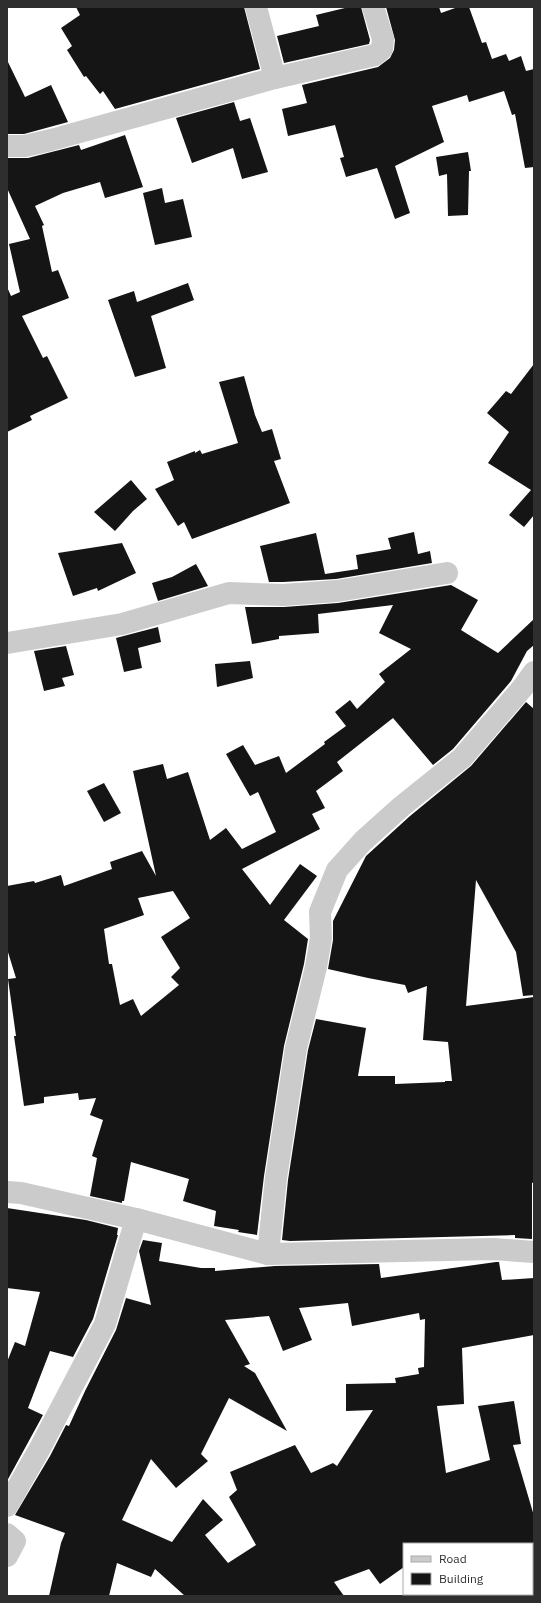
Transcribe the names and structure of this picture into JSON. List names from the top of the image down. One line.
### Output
{"legend":["Road","Building"]}
